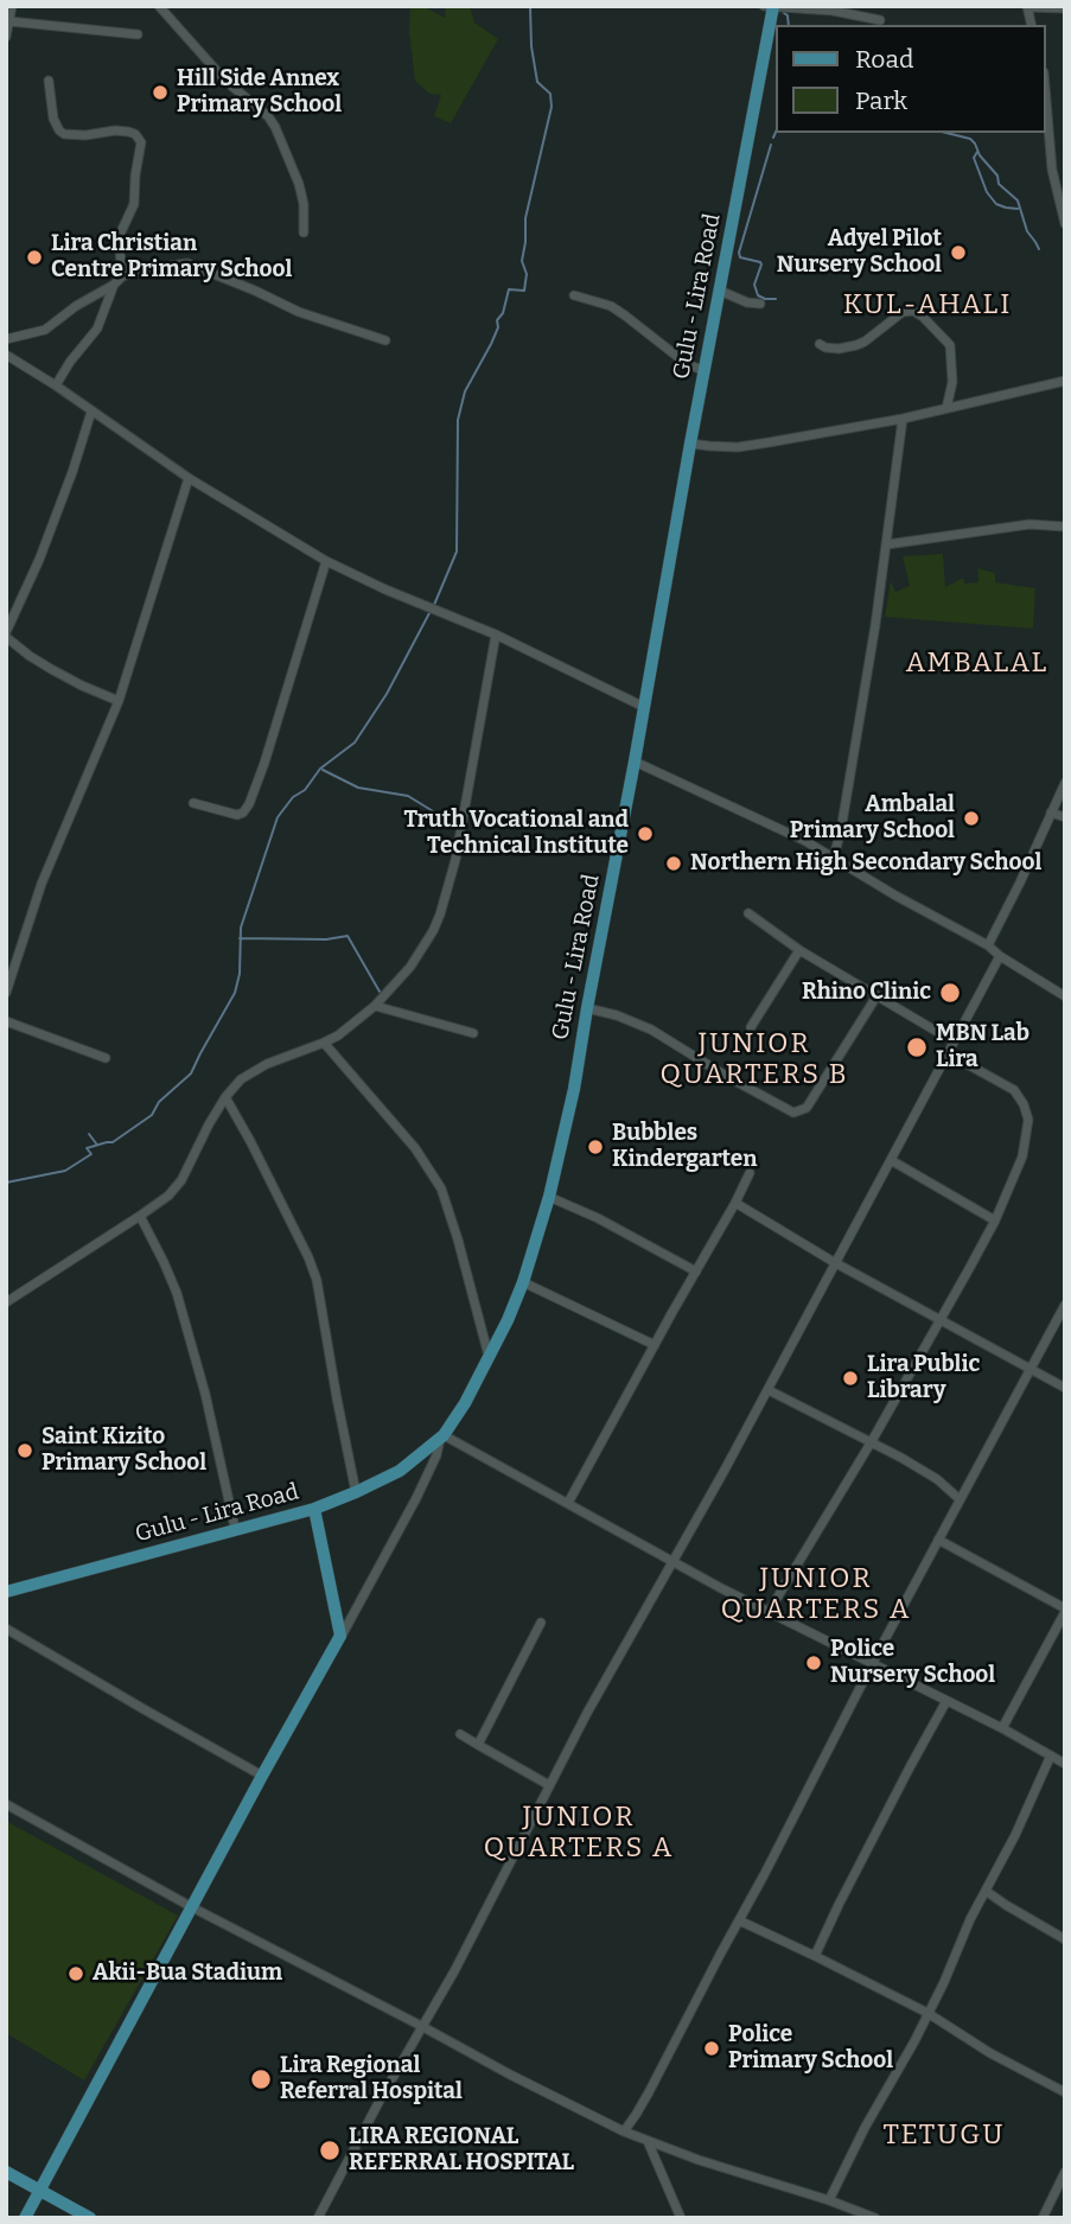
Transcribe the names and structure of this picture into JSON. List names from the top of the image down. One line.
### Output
{"streets":{"main road":["Gulu - Lira Road"]},"districts":["KUL-AHALI","AMBALAL","JUNIOR QUARTERS B","JUNIOR QUARTERS A","JUNIOR QUARTERS A","TETUGU"],"places":["Hill Side Annex Primary School","Adyel Pilot Nursery School","Lira Christian Centre Primary School","Ambalal Primary School","Truth Vocational and Technical Institute","Northern High Secondary School","Rhino Clinic","MBN Lab Lira","Bubbles Kindergarten","Lira Public Library","Saint Kizito Primary School","Police Nursery School","Akii-Bua Stadium","Police Primary School","Lira Regional Referral Hospital","LIRA REGIONAL REFERRAL HOSPITAL"],"legend":["Road","Park"]}
